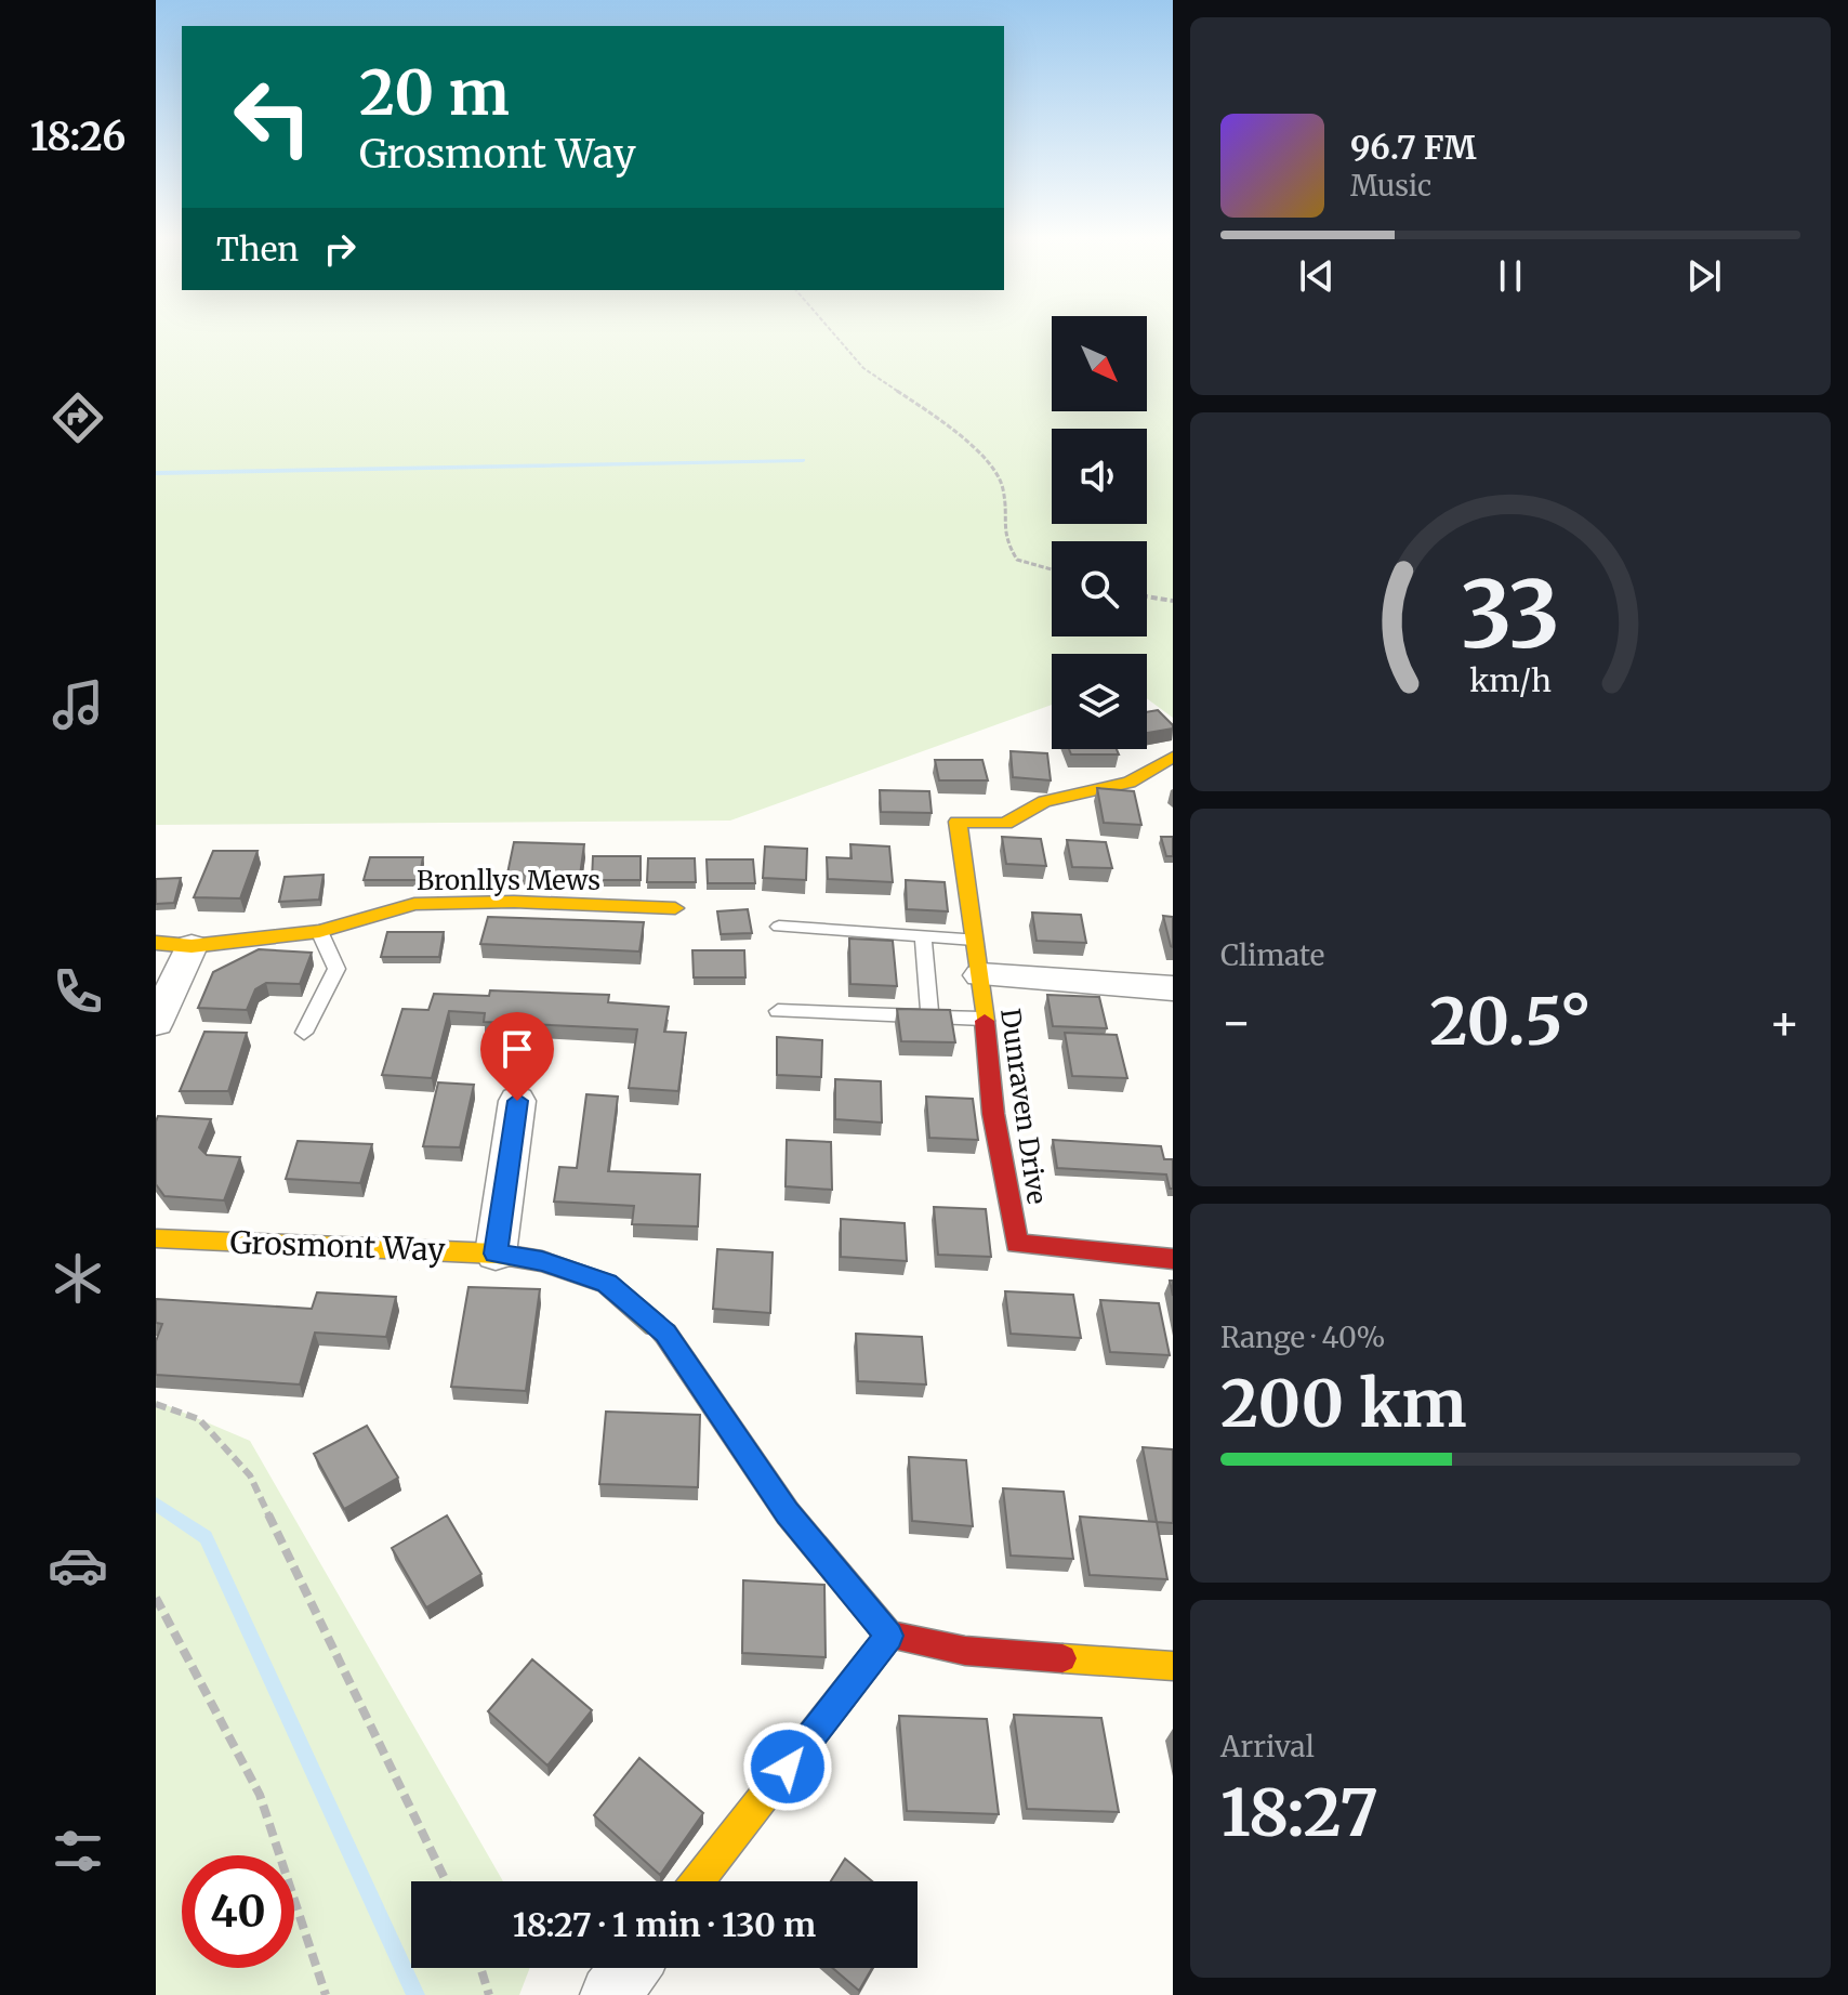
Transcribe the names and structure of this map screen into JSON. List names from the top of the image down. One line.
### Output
{"streets":{"street":["Bronllys Mews","Dunraven Drive","Grosmont Way"]},"north":"bottom right","page":{"tabs":"18:26","turn":["20 m","Grosmont Way"],"song":["96.7 FM","Music"],"then":"Then","tile":["Climate",["Range · 40%","200 km"],["Arrival","18:27"]],"heat":["−","20.5°","+"],"limit":"40","trip":"18:27 · 1 min · 130 m","gauge":["33","km/h"]}}
